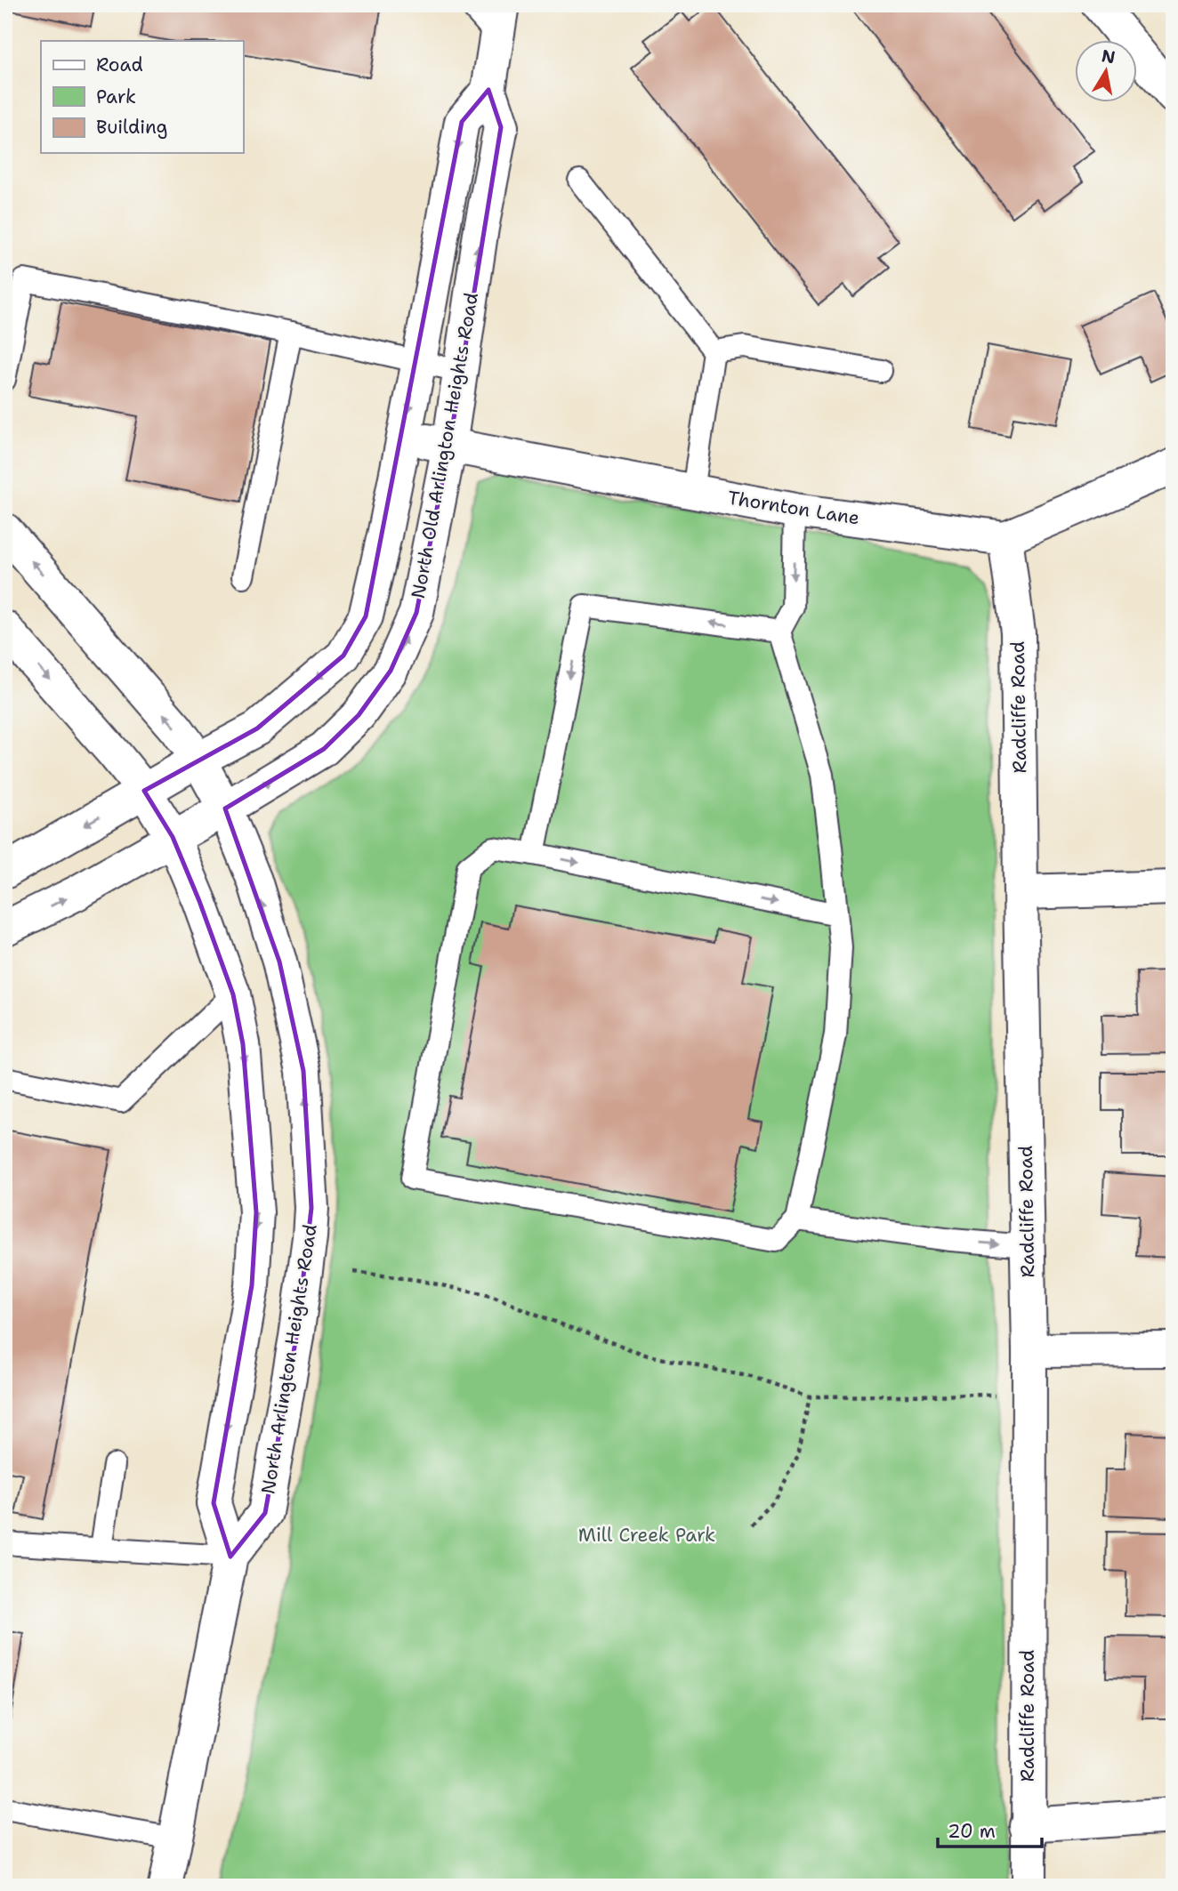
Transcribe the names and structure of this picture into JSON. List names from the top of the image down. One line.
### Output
{"streets":{"street":["North Old Arlington Heights Road","Thornton Lane","Radcliffe Road","North Arlington Heights Road"]},"crossings":[["North Old Arlington Heights Road","Thornton Lane"],["North Old Arlington Heights Road","North Arlington Heights Road"],["Thornton Lane","Radcliffe Road"]],"parks":["Mill Creek Park"],"legend":["Road","Park","Building"],"scale_bar":"20 m","north":"top"}
